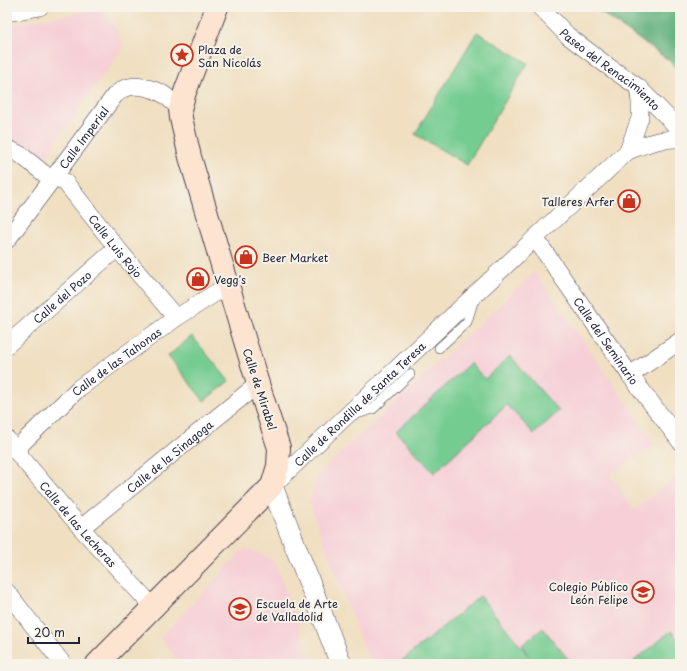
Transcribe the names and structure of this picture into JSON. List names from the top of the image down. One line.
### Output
{"streets":{"main road":["Calle de Mirabel","Calle de Rondilla de Santa Teresa"],"street":["Paseo del Renacimiento","Calle Imperial","Calle Luis Rojo","Calle del Pozo","Calle del Seminario","Calle de las Tahonas","Calle de la Sinagoga","Calle de las Lecheras"]},"crossings":[["Paseo del Renacimiento","Calle de Rondilla de Santa Teresa"],["Calle Imperial","Calle Luis Rojo"],["Calle Imperial","Calle de Mirabel"],["Calle Luis Rojo","Calle del Pozo"],["Calle Luis Rojo","Calle de las Tahonas"],["Calle del Seminario","Calle de Rondilla de Santa Teresa"],["Calle de las Tahonas","Calle de Mirabel"],["Calle de las Tahonas","Calle de las Lecheras"],["Calle de Mirabel","Calle de Rondilla de Santa Teresa"],["Calle de Mirabel","Calle de la Sinagoga"],["Calle de Rondilla de Santa Teresa","Calle de las Lecheras"],["Calle de la Sinagoga","Calle de las Lecheras"]],"places":{"place":["Plaza de San Nicolás"],"shop":["Talleres Arfer","Beer Market","Vegg's"],"school or university":["Colegio Público León Felipe","Escuela de Arte de Valladolid"]},"scale_bar":"20 m"}
